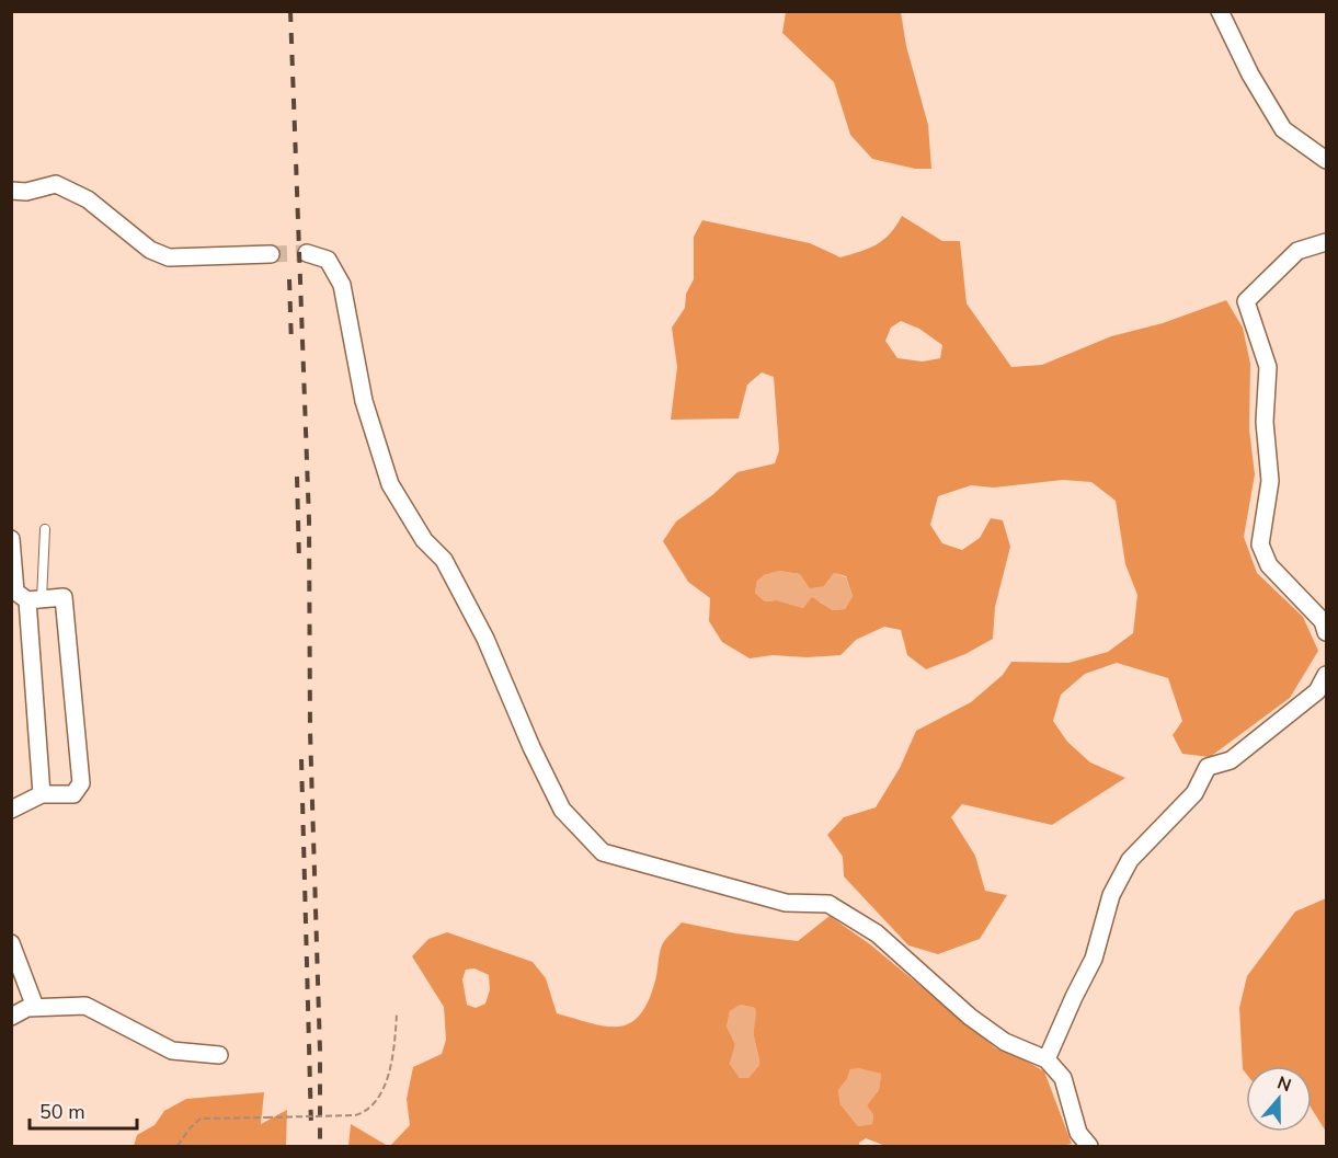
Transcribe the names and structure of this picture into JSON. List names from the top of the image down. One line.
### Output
{"scale_bar":"50 m","north":"top"}
